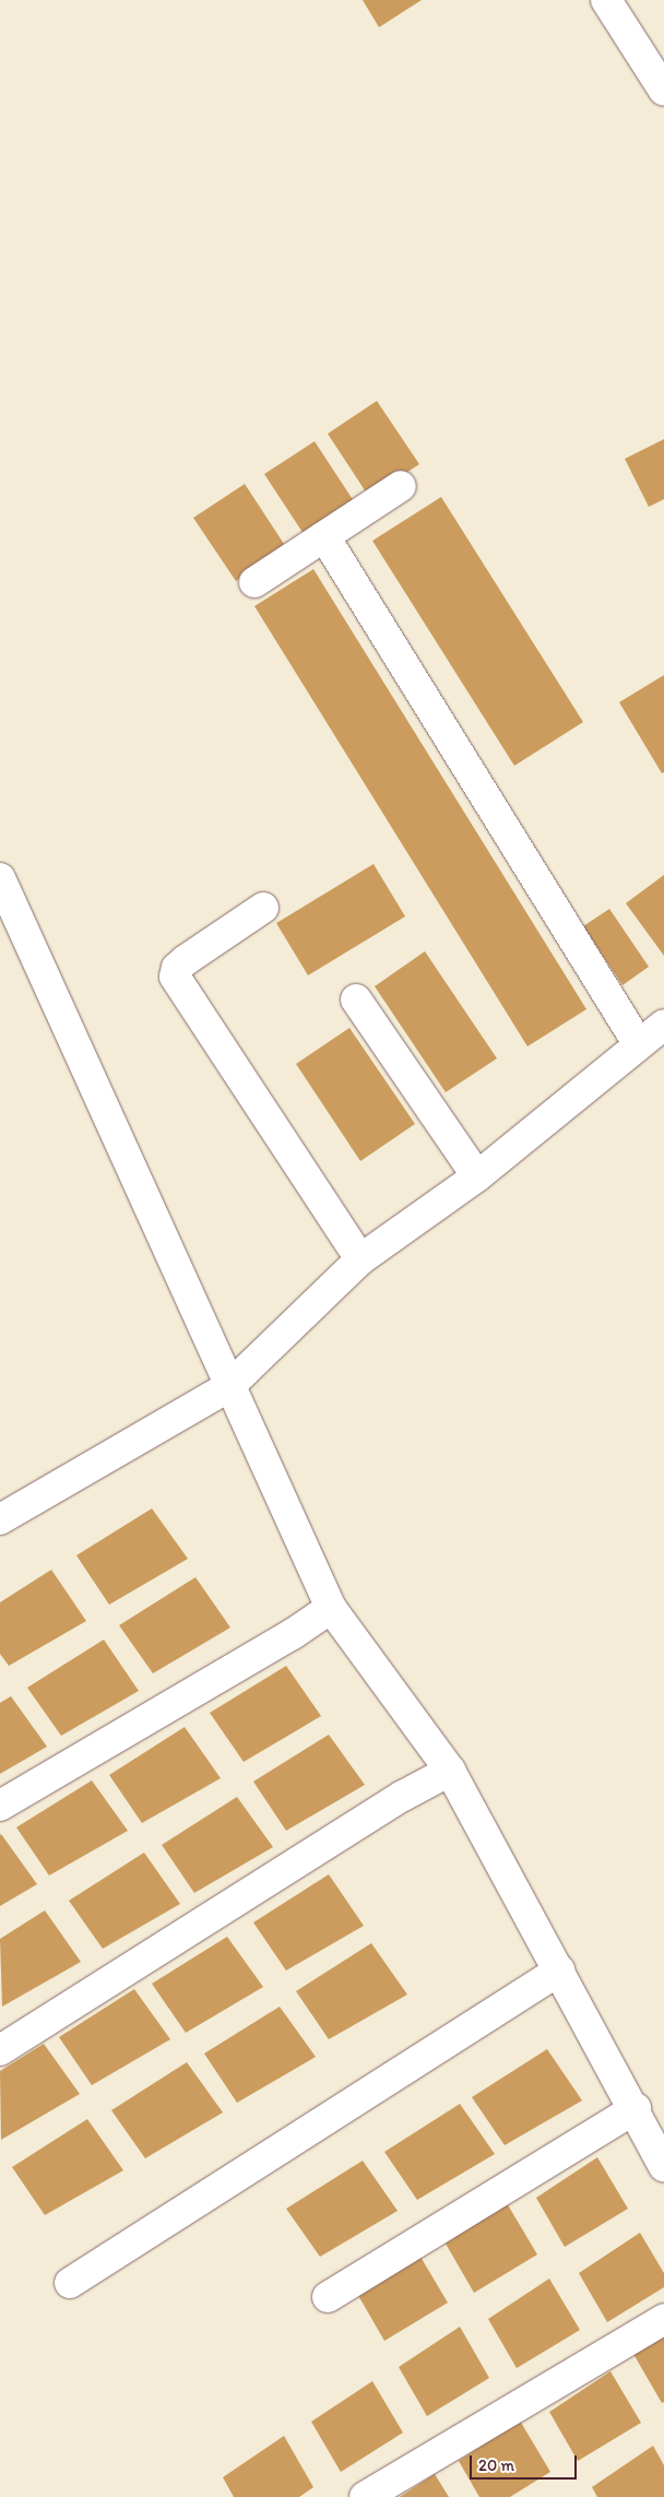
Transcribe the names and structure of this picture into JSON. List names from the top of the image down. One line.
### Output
{"scale_bar":"20 m"}
